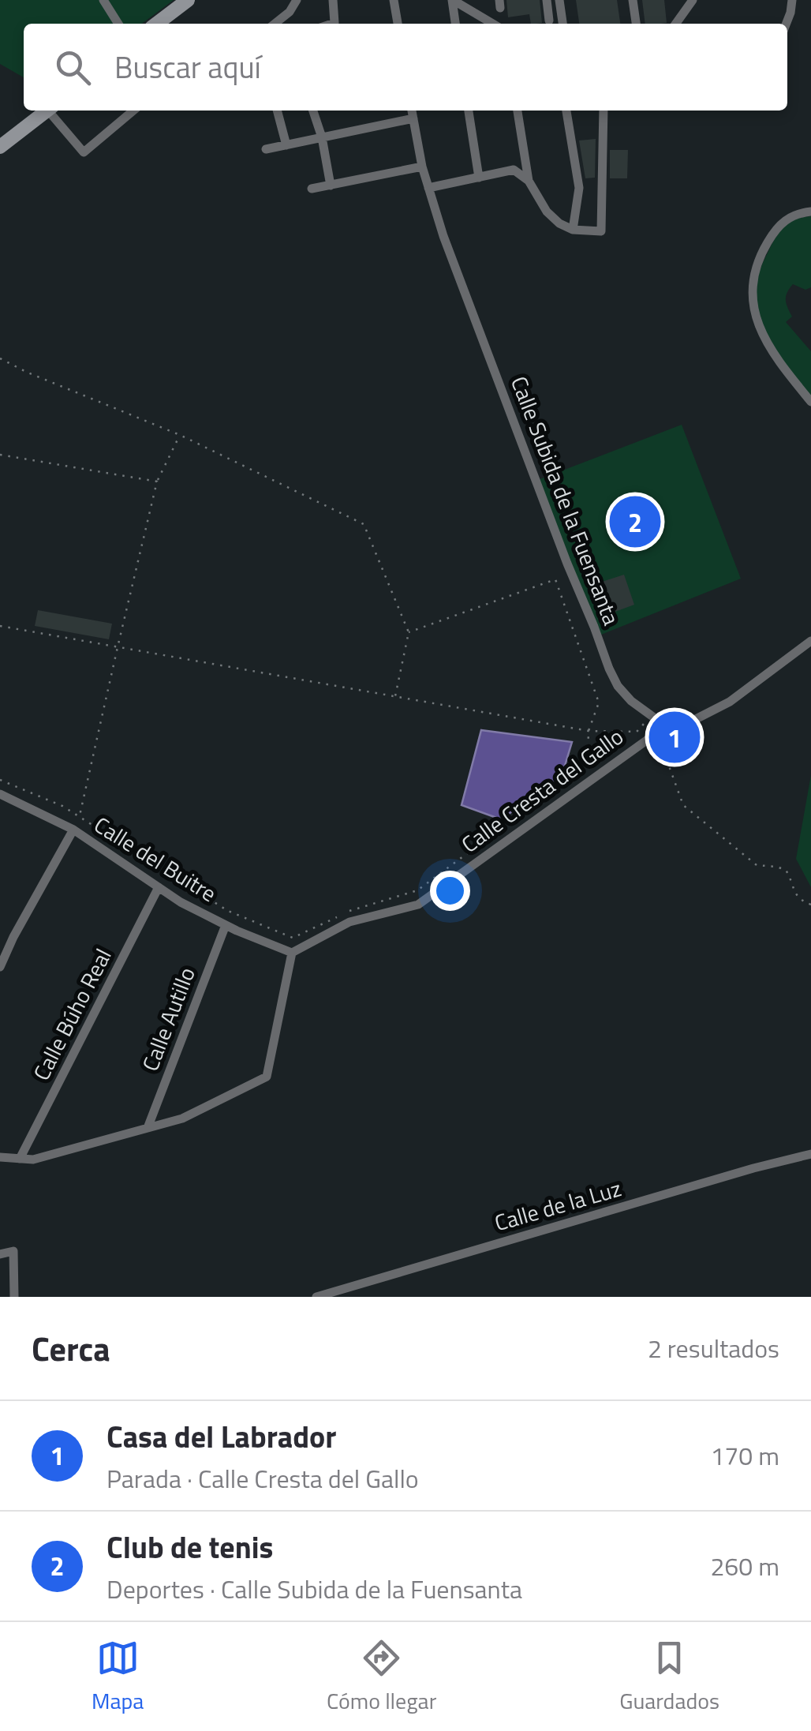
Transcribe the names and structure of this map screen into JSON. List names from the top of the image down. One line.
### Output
{"streets":{"street":["Calle Subida de la Fuensanta","Calle Cresta del Gallo","Calle del Buitre","Calle Búho Real","Calle Autillo","Calle de la Luz"]},"crossings":[["Calle Subida de la Fuensanta","Calle Cresta del Gallo"],["Calle Cresta del Gallo","Calle del Buitre"],["Calle del Buitre","Calle Búho Real"],["Calle del Buitre","Calle Autillo"]],"page":{"search":"Buscar aquí","pins":["2","1"],"heading":["Cerca","2 resultados"],"list":[{"mark":"1","name":"Casa del Labrador","note":"Parada · Calle Cresta del Gallo","value":"170 m"},{"mark":"2","name":"Club de tenis","note":"Deportes · Calle Subida de la Fuensanta","value":"260 m"}],"nav":["Mapa","Cómo llegar","Guardados"]}}
